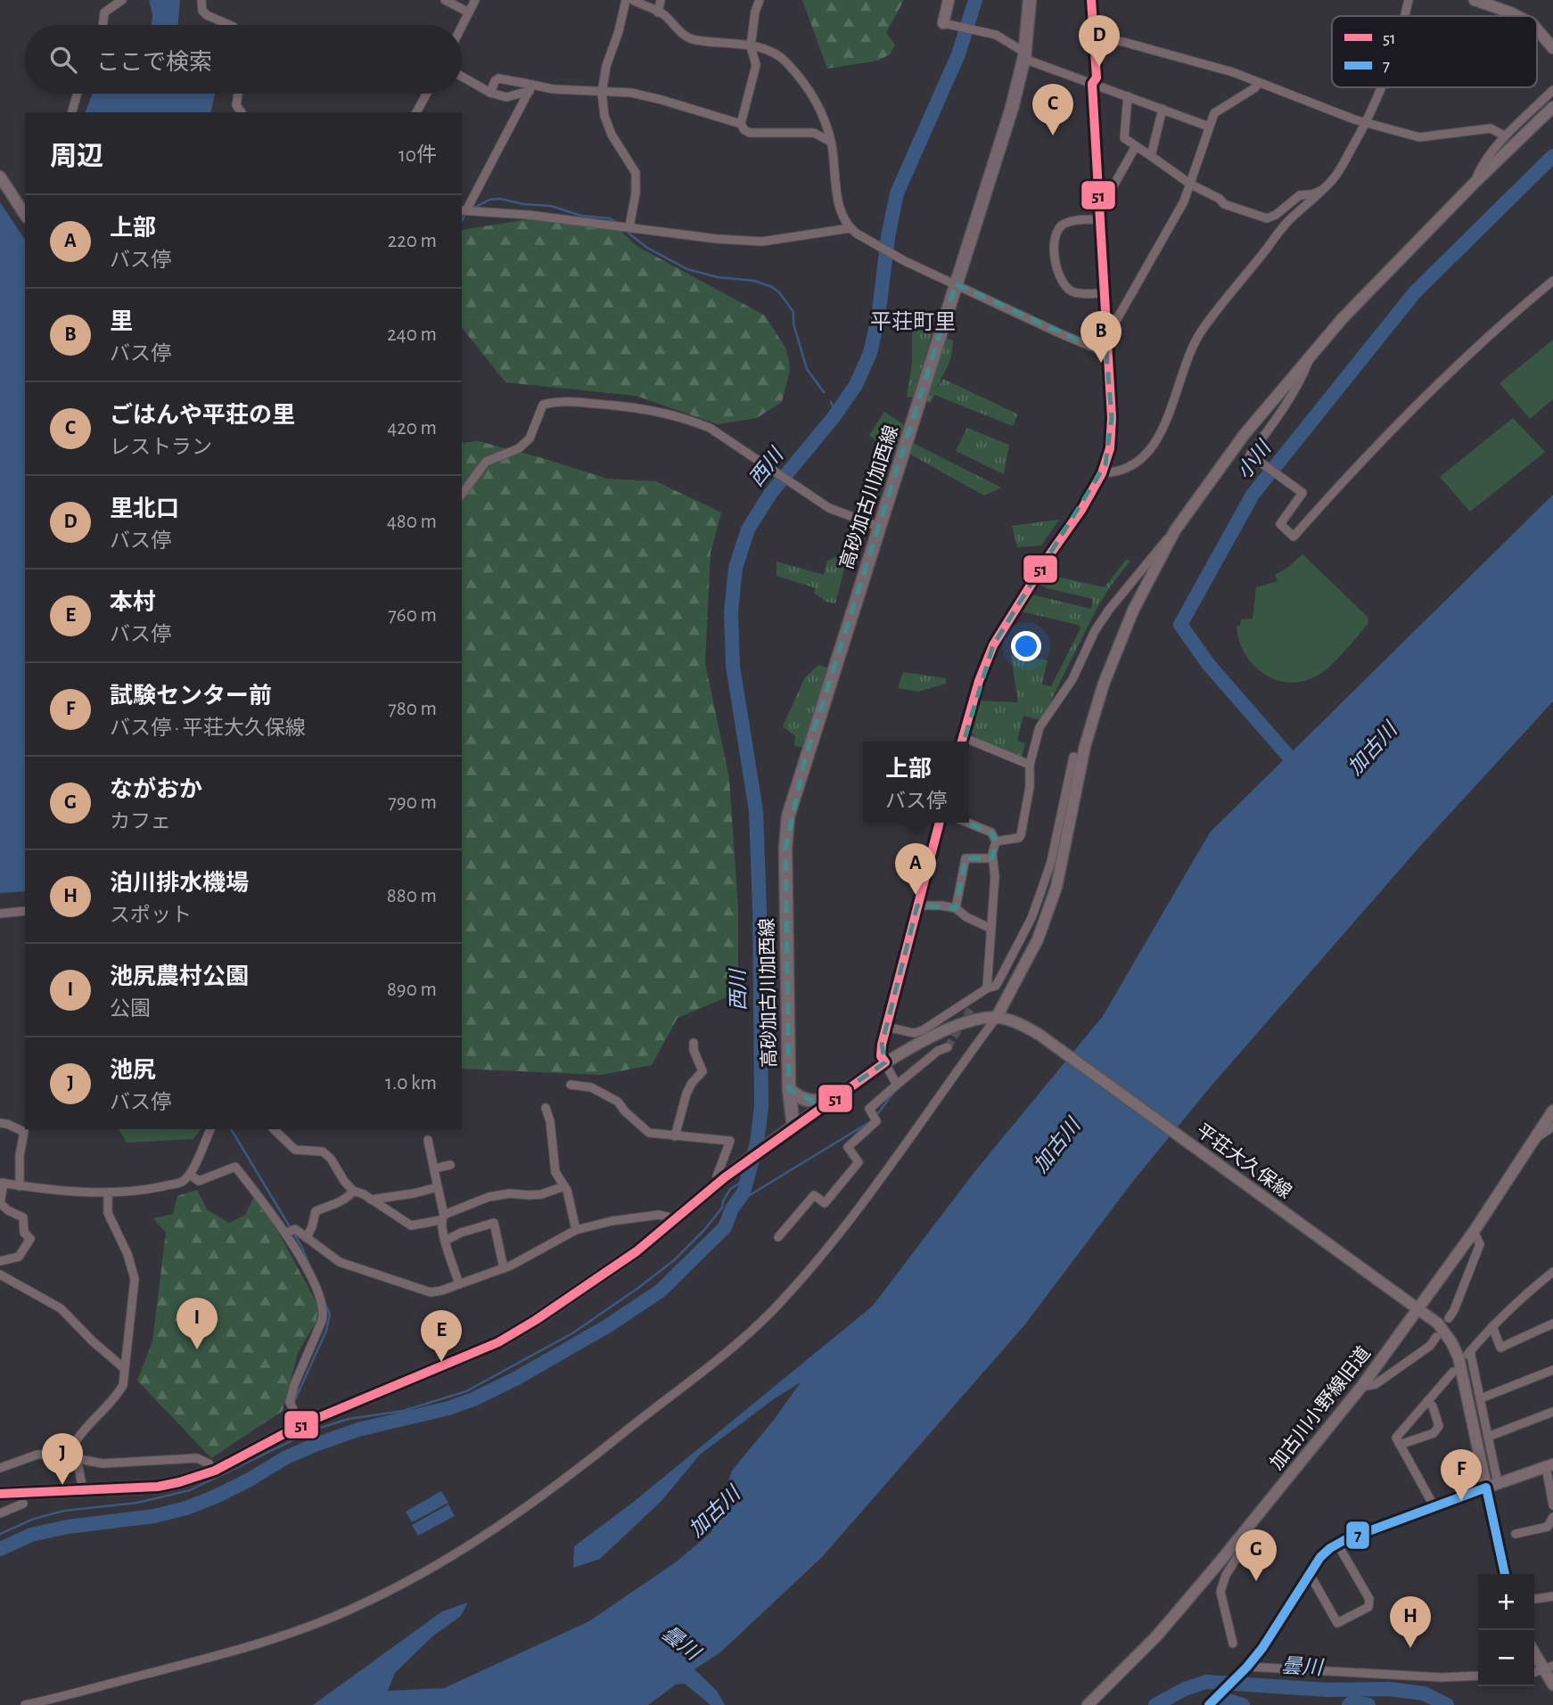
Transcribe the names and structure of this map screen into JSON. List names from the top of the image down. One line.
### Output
{"streets":{"main road":["高砂加古川加西線"],"street":["平荘大久保線","加古川小野線旧道"]},"crossings":[["平荘大久保線","加古川小野線旧道"]],"districts":["平荘町里"],"water":["小川","西川","加古川","曇川"],"lines":["transit line 51","transit line 7"],"legend":["51","7"],"page":{"pins":["D","C","B","A","I","E","J","F","G","H"],"search":"ここで検索","heading":["周辺","10件"],"list":[{"mark":"A","name":"上部","note":"バス停","value":"220 m"},{"mark":"B","name":"里","note":"バス停","value":"240 m"},{"mark":"C","name":"ごはんや平荘の里","note":"レストラン","value":"420 m"},{"mark":"D","name":"里北口","note":"バス停","value":"480 m"},{"mark":"E","name":"本村","note":"バス停","value":"760 m"},{"mark":"F","name":"試験センター前","note":"バス停 · 平荘大久保線","value":"780 m"},{"mark":"G","name":"ながおか","note":"カフェ","value":"790 m"},{"mark":"H","name":"泊川排水機場","note":"スポット","value":"880 m"},{"mark":"I","name":"池尻農村公園","note":"公園","value":"890 m"},{"mark":"J","name":"池尻","note":"バス停","value":"1.0 km"}],"popup":["上部","バス停"],"map_buttons":["+","−"]}}
